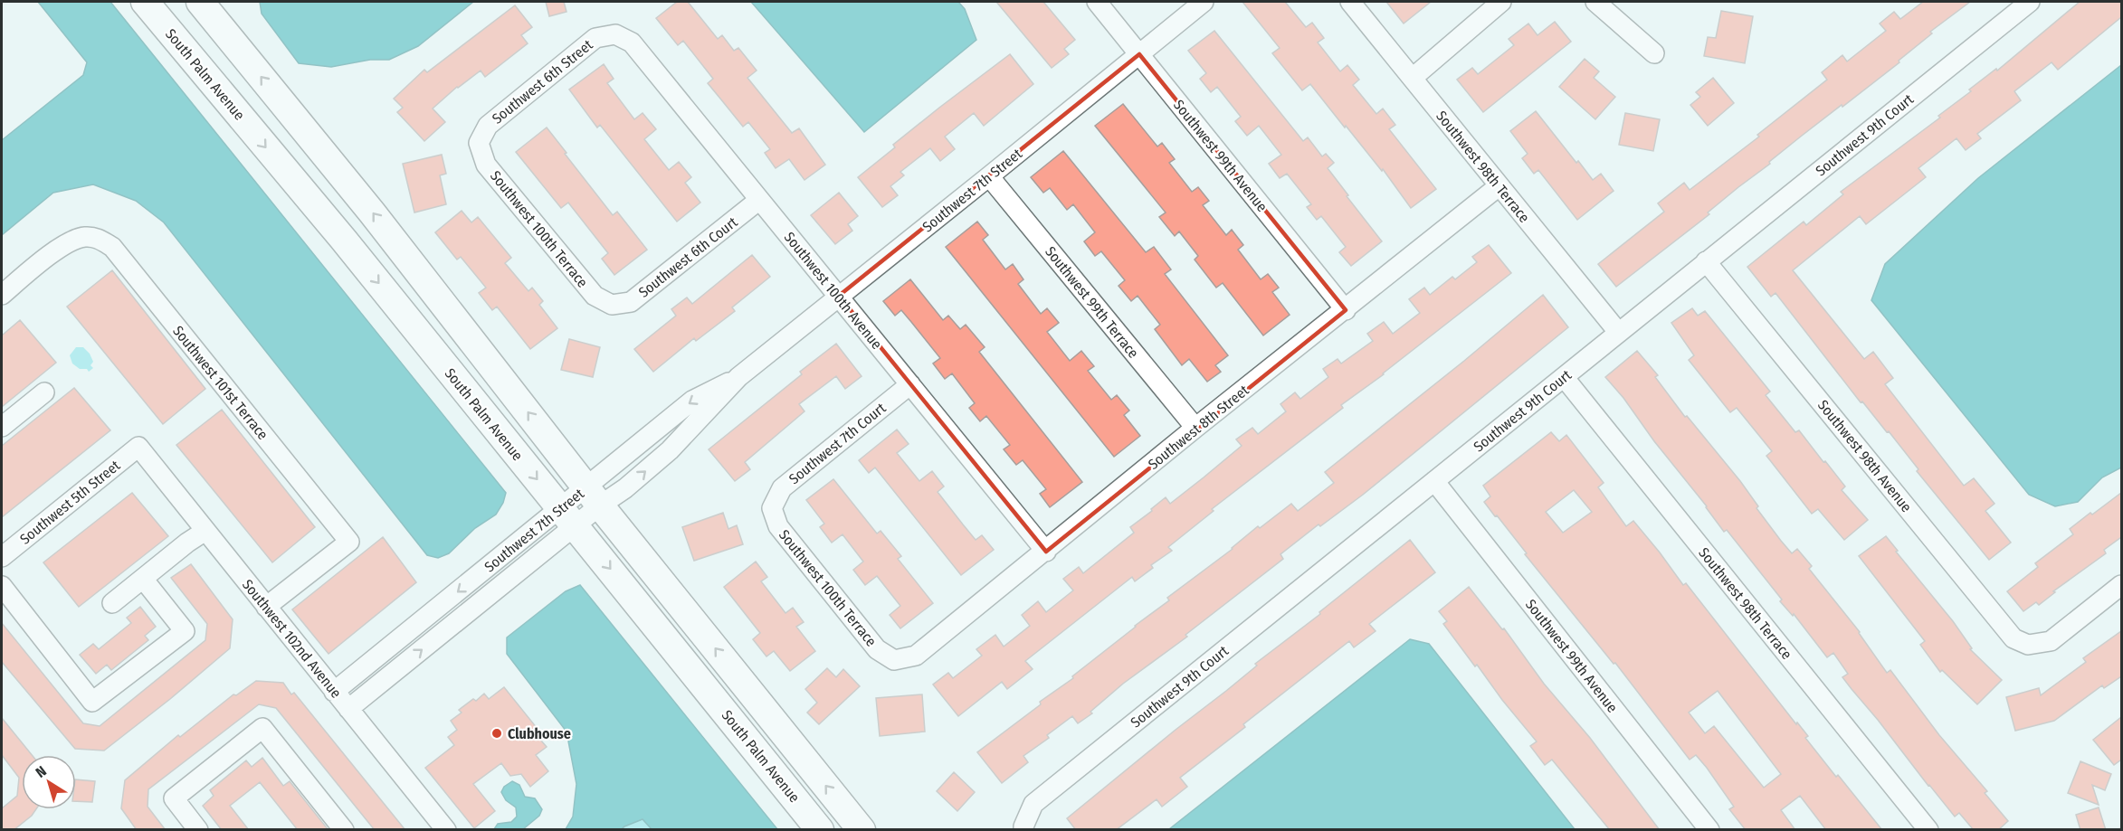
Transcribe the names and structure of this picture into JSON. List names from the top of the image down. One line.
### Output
{"streets":{"main road":["South Palm Avenue"],"street":["Southwest 6th Street","Southwest 9th Court","Southwest 99th Avenue","Southwest 98th Terrace","Southwest 7th Street","Southwest 100th Terrace","Southwest 6th Court","Southwest 100th Avenue","Southwest 99th Terrace","Southwest 101st Terrace","Southwest 8th Street","Southwest 7th Court","Southwest 98th Avenue","Southwest 5th Street","Southwest 102nd Avenue"]},"crossings":[["South Palm Avenue","Southwest 7th Street"],["Southwest 6th Street","Southwest 100th Terrace"],["Southwest 6th Street","Southwest 100th Avenue"],["Southwest 9th Court","Southwest 99th Avenue"],["Southwest 9th Court","Southwest 98th Terrace"],["Southwest 9th Court","Southwest 98th Avenue"],["Southwest 99th Avenue","Southwest 7th Street"],["Southwest 99th Avenue","Southwest 8th Street"],["Southwest 98th Terrace","Southwest 8th Street"],["Southwest 7th Street","Southwest 100th Avenue"],["Southwest 7th Street","Southwest 99th Terrace"],["Southwest 7th Street","Southwest 102nd Avenue"],["Southwest 100th Terrace","Southwest 6th Court"],["Southwest 100th Terrace","Southwest 8th Street"],["Southwest 100th Terrace","Southwest 7th Court"],["Southwest 6th Court","Southwest 100th Avenue"],["Southwest 100th Avenue","Southwest 8th Street"],["Southwest 100th Avenue","Southwest 7th Court"],["Southwest 99th Terrace","Southwest 8th Street"],["Southwest 101st Terrace","Southwest 102nd Avenue"],["Southwest 5th Street","Southwest 102nd Avenue"]],"places":["Clubhouse"],"north":"top left"}
